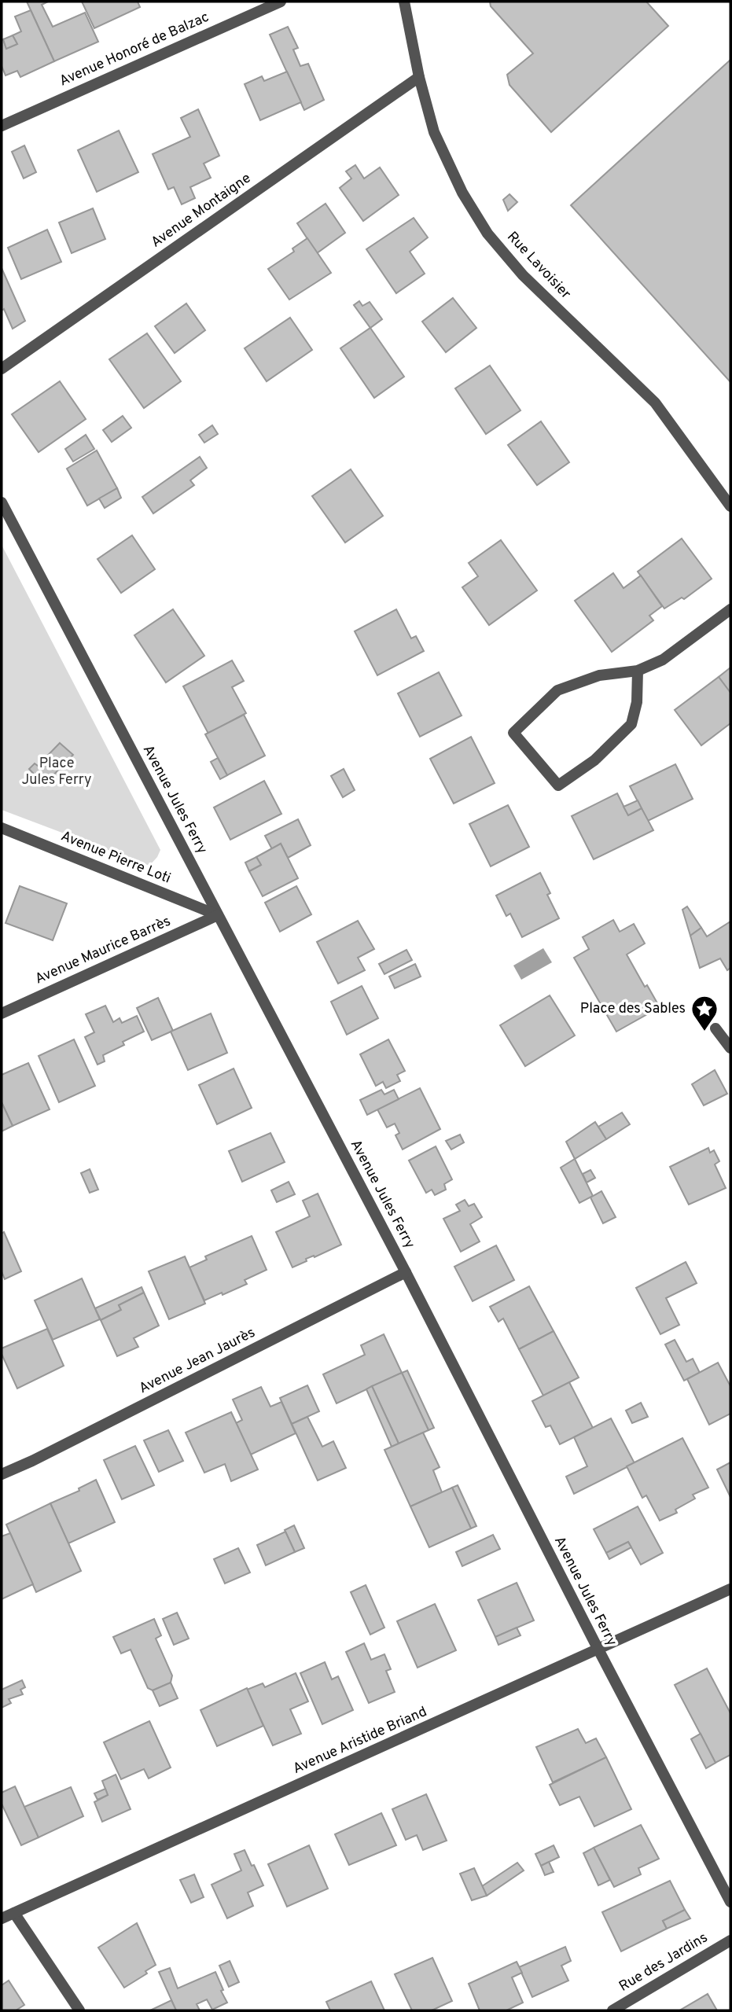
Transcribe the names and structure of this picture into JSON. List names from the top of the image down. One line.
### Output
{"streets":{"street":["Avenue Honoré de Balzac","Avenue Montaigne","Rue Lavoisier","Avenue Jules Ferry","Avenue Pierre Loti","Avenue Maurice Barrès","Avenue Jean Jaurès","Avenue Aristide Briand","Rue des Jardins"]},"crossings":[["Avenue Montaigne","Rue Lavoisier"],["Avenue Jules Ferry","Avenue Pierre Loti"],["Avenue Jules Ferry","Avenue Maurice Barrès"],["Avenue Jules Ferry","Avenue Jean Jaurès"],["Avenue Jules Ferry","Avenue Aristide Briand"],["Avenue Pierre Loti","Avenue Maurice Barrès"]],"parks":["Place Jules Ferry"],"places":{"place":["Place des Sables"]}}
